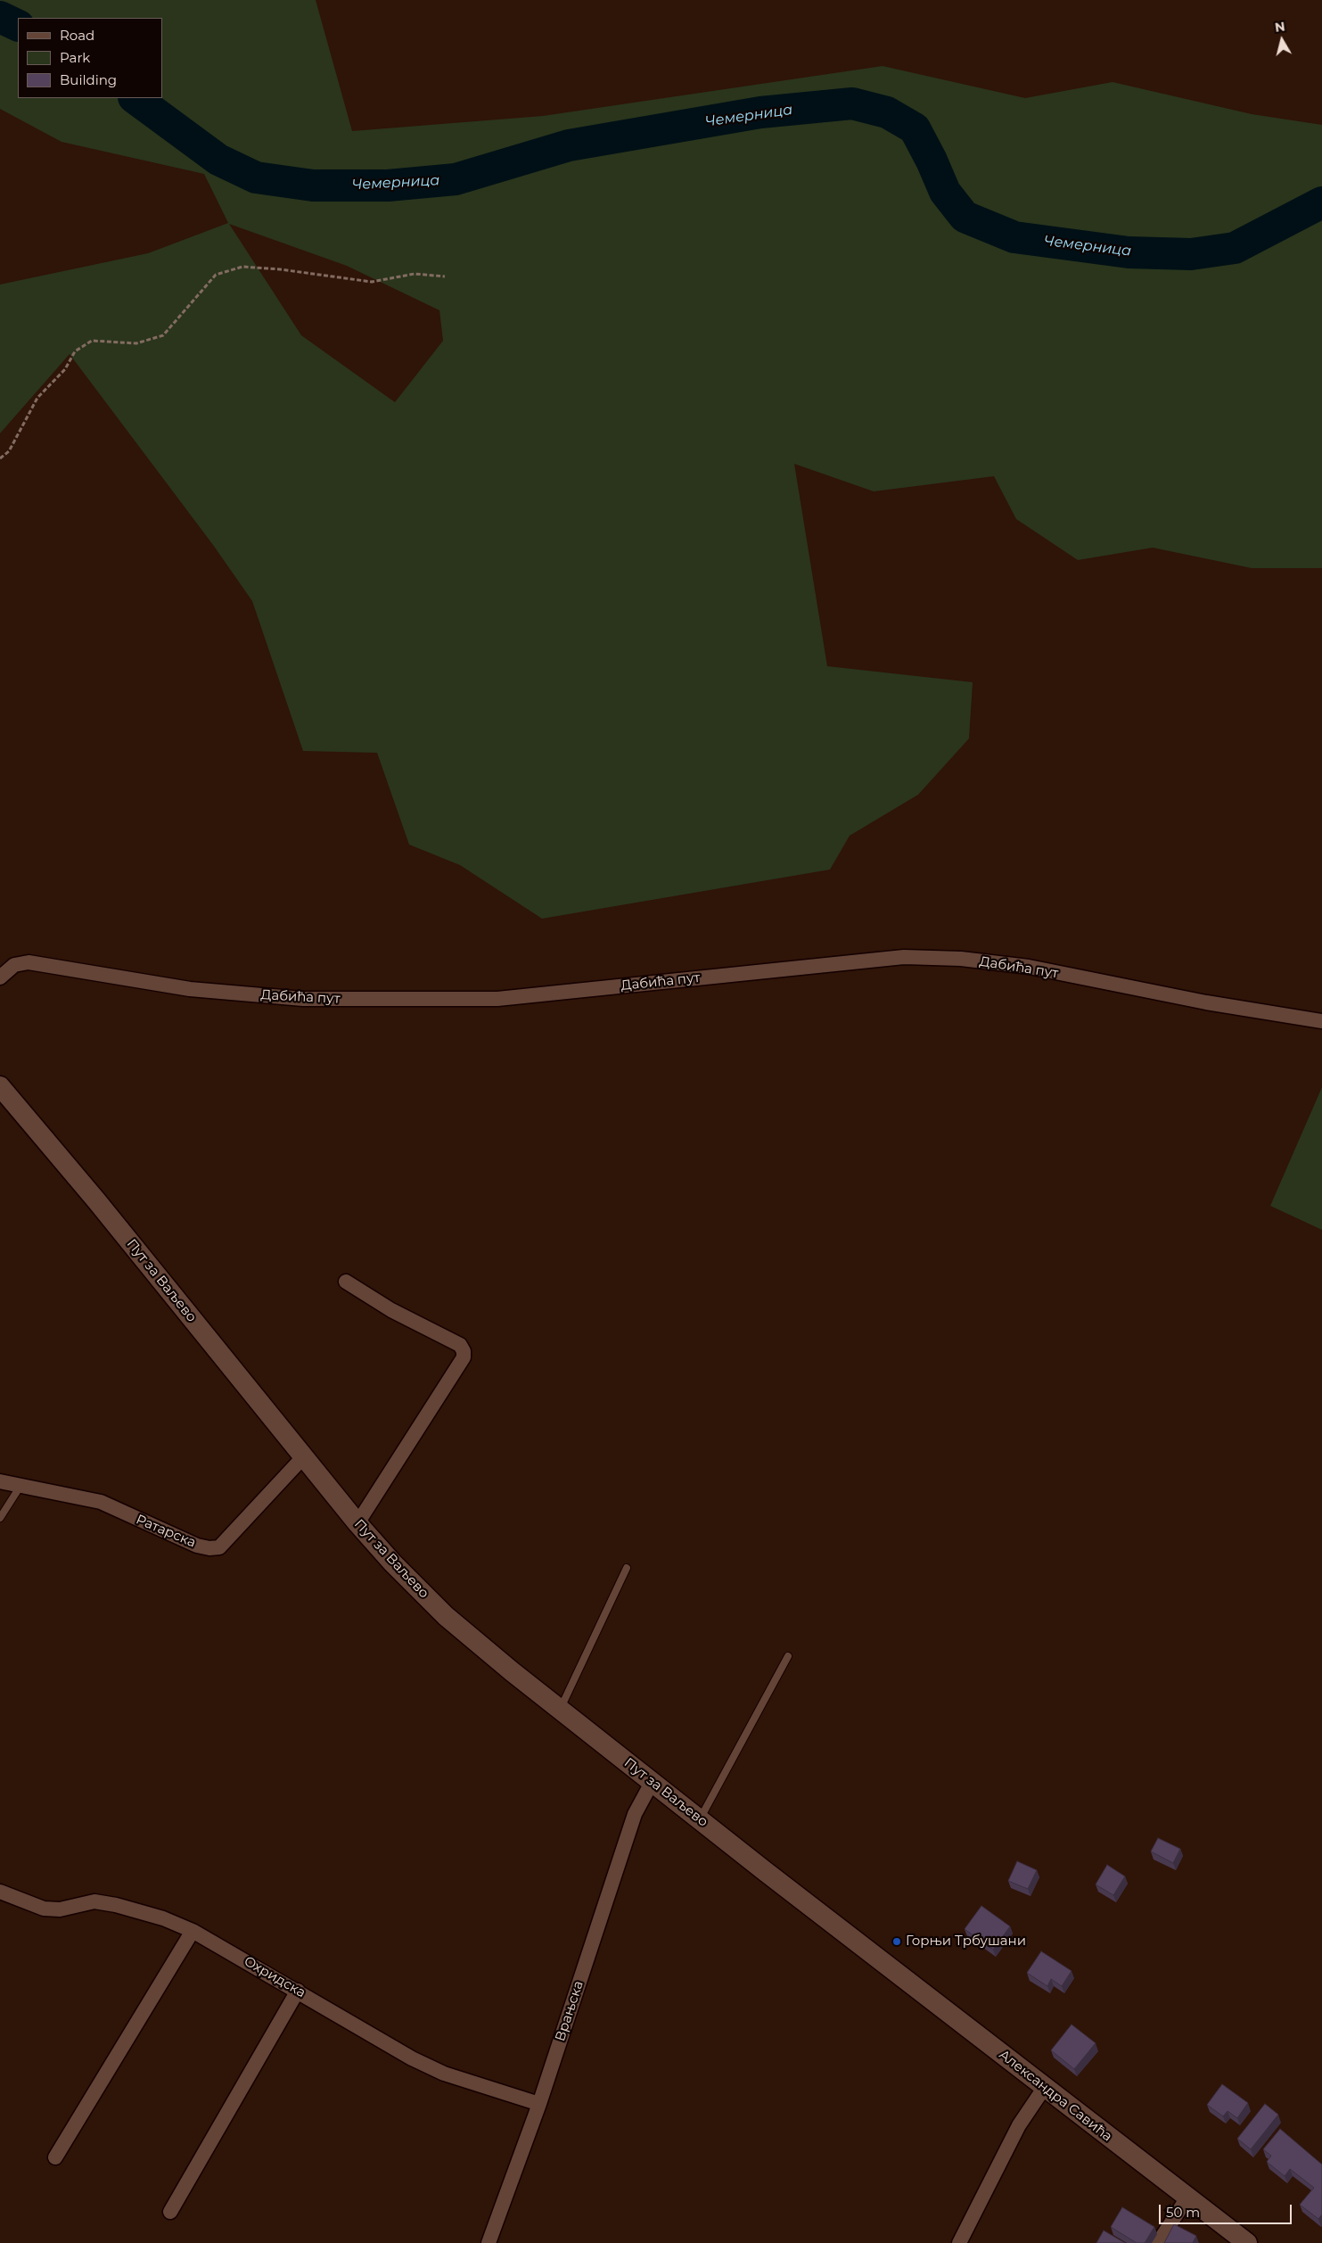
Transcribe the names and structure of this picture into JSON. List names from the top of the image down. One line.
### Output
{"streets":{"main road":["Пут за Ваљево","Александра Савића"],"street":["Дабића пут","Ратарска","Охридска","Врањска"]},"crossings":[["Пут за Ваљево","Ратарска"],["Пут за Ваљево","Врањска"],["Пут за Ваљево","Александра Савића"],["Охридска","Врањска"]],"water":["Чемерница"],"places":["Горњи Трбушани"],"legend":["Road","Park","Building"],"scale_bar":"50 m","north":"top"}
